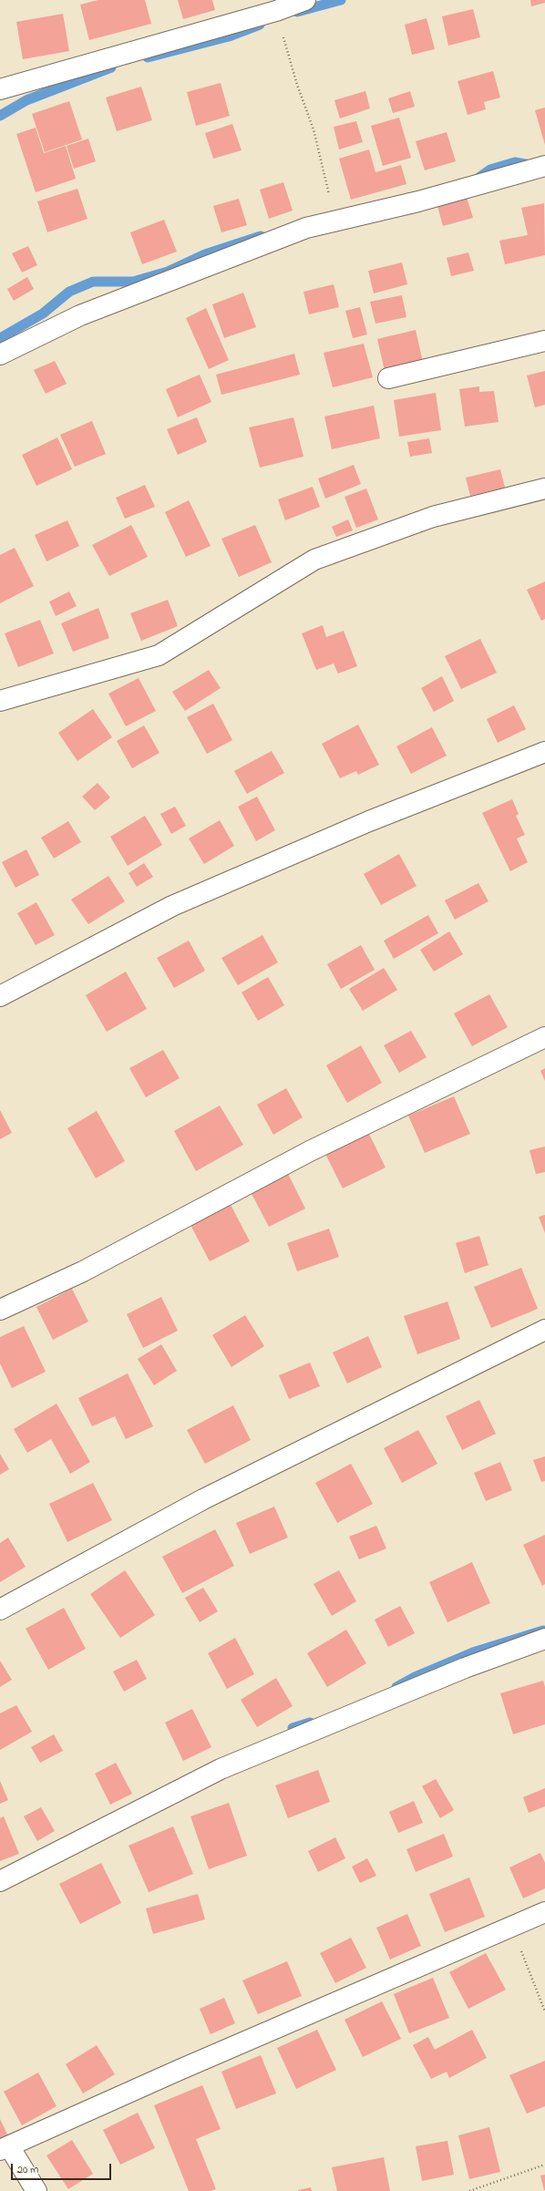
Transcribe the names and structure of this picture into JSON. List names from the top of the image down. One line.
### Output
{"scale_bar":"20 m"}
